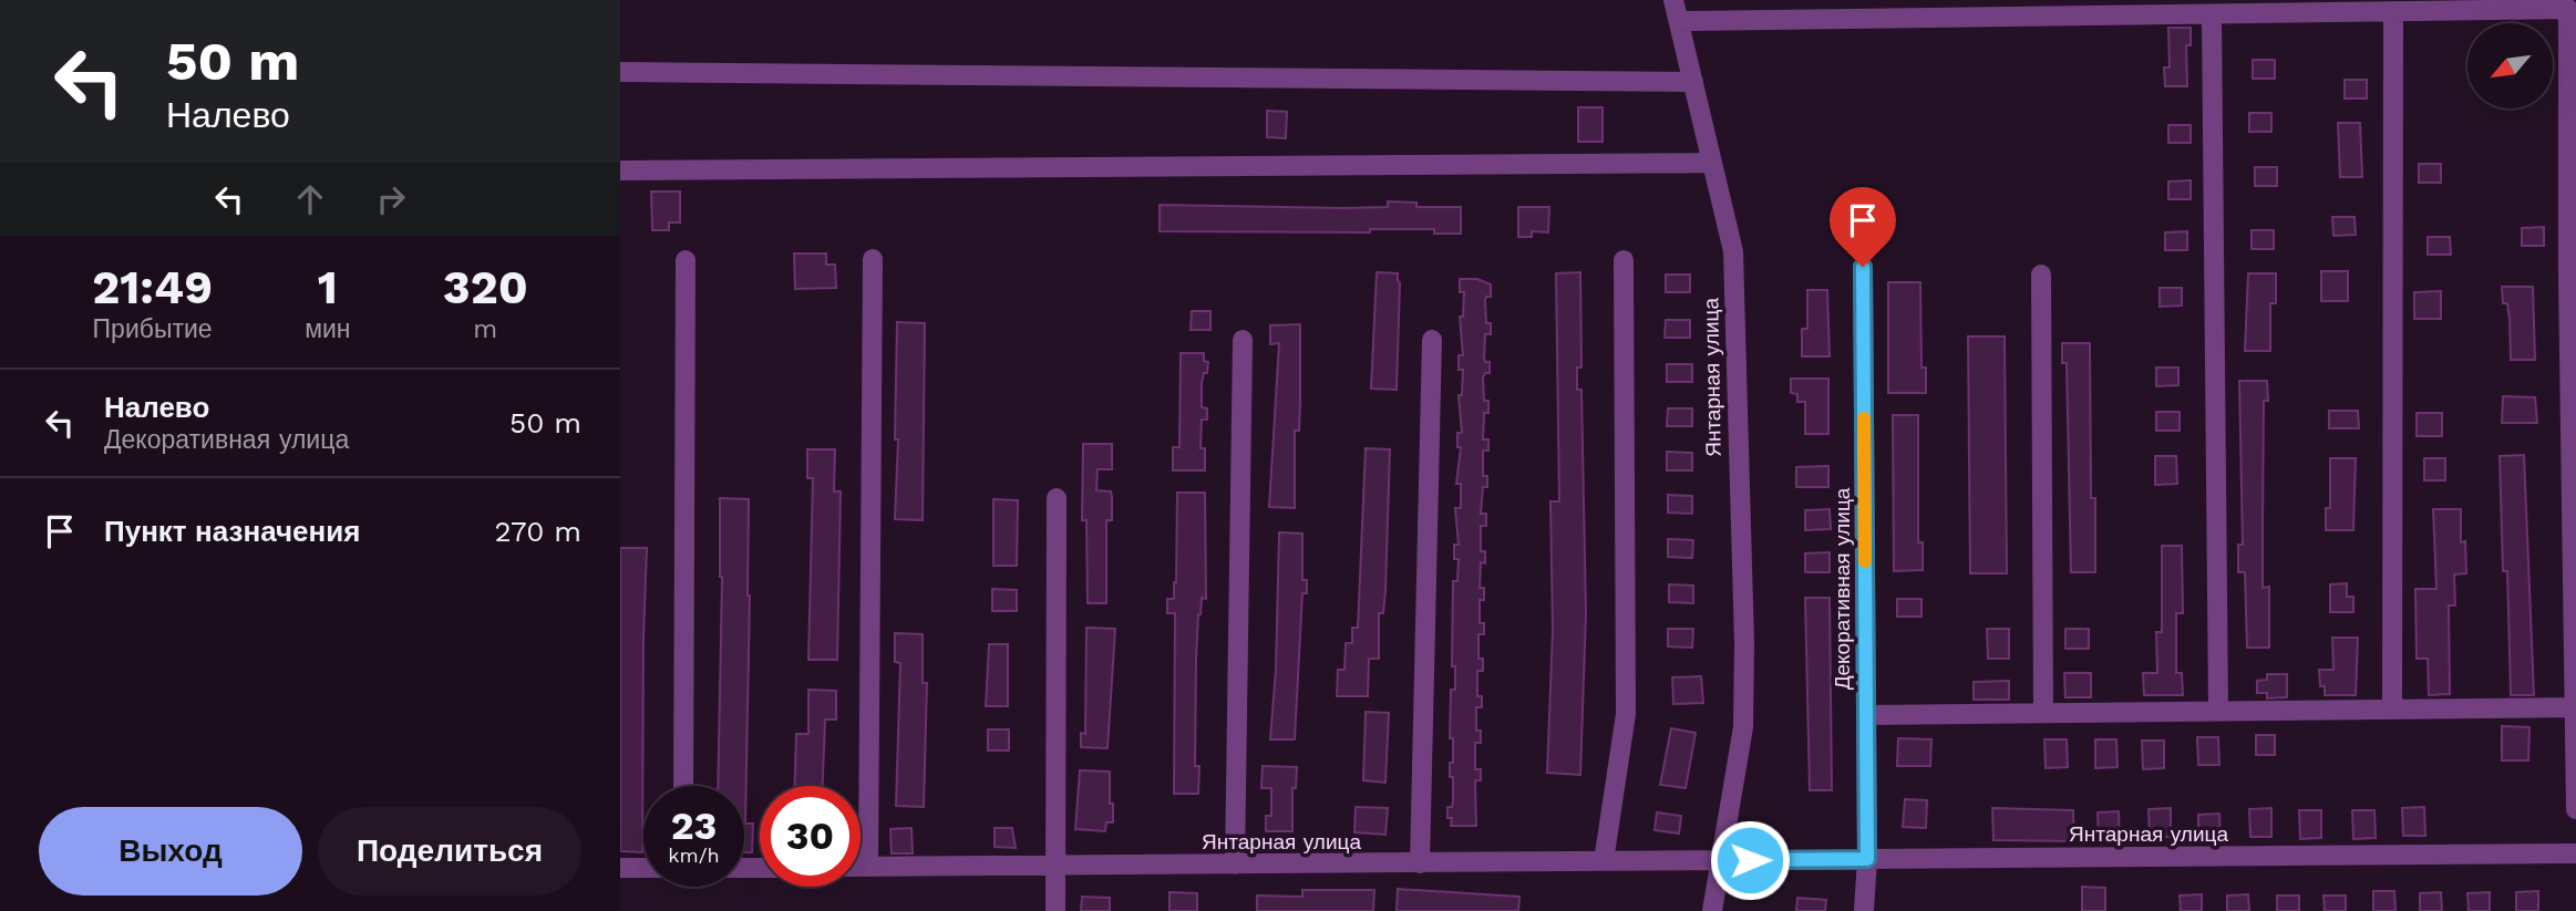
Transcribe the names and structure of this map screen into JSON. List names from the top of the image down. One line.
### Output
{"streets":{"street":["Янтарная улица","Декоративная улица"]},"crossings":[["Янтарная улица","Декоративная улица"]],"north":"bottom left","page":{"turn":["50 m","Налево"],"eta":["21:49","Прибытие","1","мин","320","m"],"list":[{"name":"Налево","note":"Декоративная улица","value":"50 m"},{"name":"Пункт назначения","value":"270 m"}],"speed":"23 km/h","limit":"30","buttons":["Выход","Поделиться"]}}
